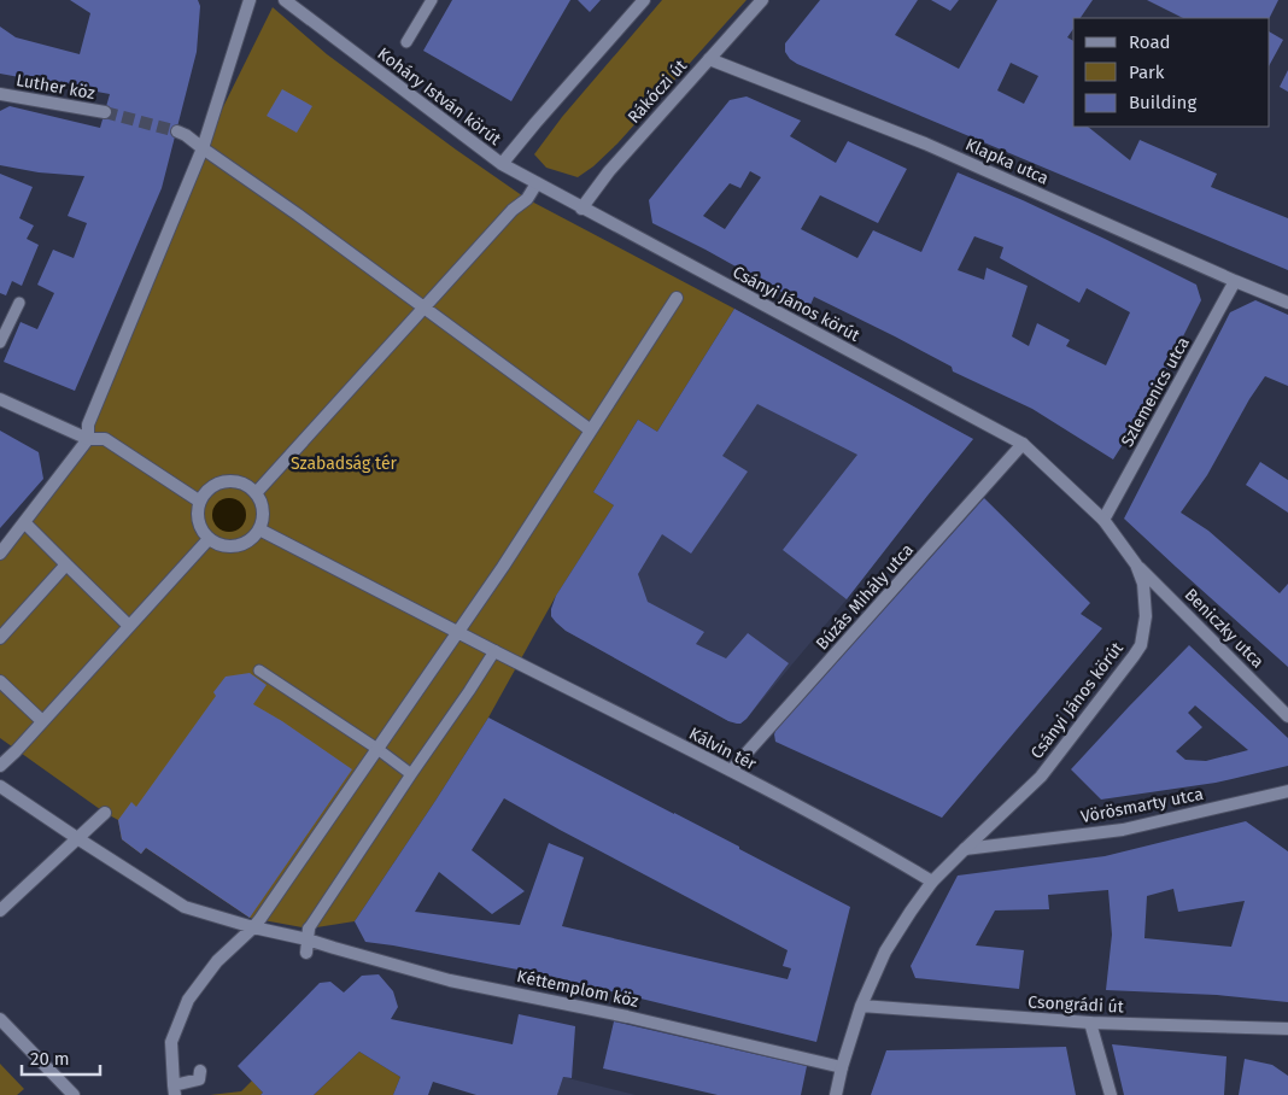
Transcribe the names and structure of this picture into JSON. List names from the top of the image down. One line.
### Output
{"streets":{"street":["Luther köz","Rákóczi út","Koháry István körút","Klapka utca","Csányi János körút","Szlemenics utca","Búzás Mihály utca","Beniczky utca","Kálvin tér","Vörösmarty utca","Kéttemplom köz","Csongrádi út"]},"crossings":[["Rákóczi út","Koháry István körút"],["Rákóczi út","Klapka utca"],["Rákóczi út","Csányi János körút"],["Koháry István körút","Csányi János körút"],["Klapka utca","Szlemenics utca"],["Csányi János körút","Szlemenics utca"],["Csányi János körút","Búzás Mihály utca"],["Csányi János körút","Beniczky utca"],["Csányi János körút","Kálvin tér"],["Csányi János körút","Vörösmarty utca"],["Csányi János körút","Kéttemplom köz"],["Csányi János körút","Csongrádi út"],["Búzás Mihály utca","Kálvin tér"]],"parks":["Szabadság tér"],"legend":["Road","Park","Building"],"scale_bar":"20 m"}
